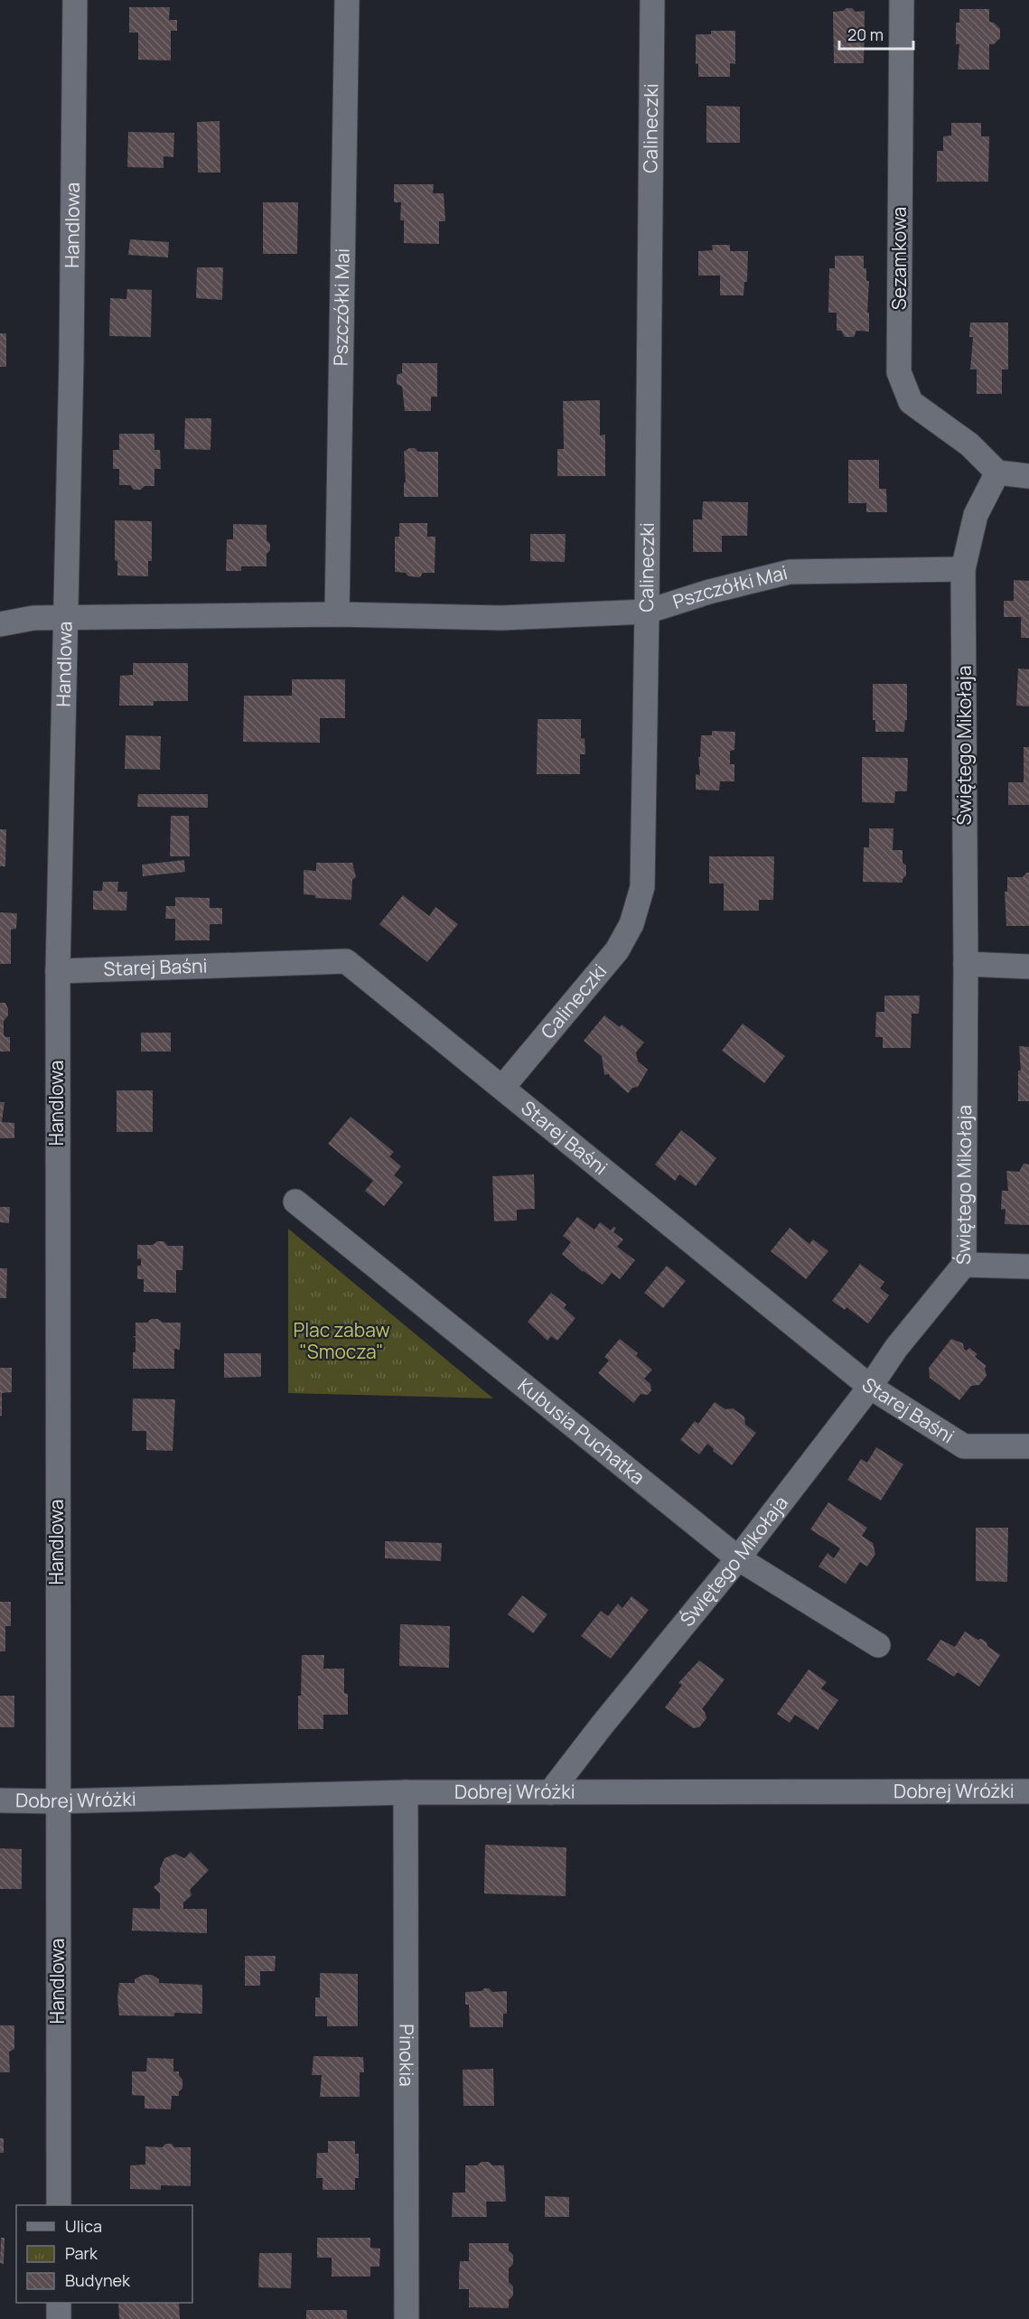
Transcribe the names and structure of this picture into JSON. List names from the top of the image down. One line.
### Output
{"streets":{"street":["Calineczki","Handlowa","Sezamkowa","Pszczółki Mai","Świętego Mikołaja","Starej Baśni","Kubusia Puchatka","Dobrej Wróżki","Pinokia"]},"crossings":[["Calineczki","Pszczółki Mai"],["Calineczki","Starej Baśni"],["Handlowa","Pszczółki Mai"],["Handlowa","Starej Baśni"],["Handlowa","Dobrej Wróżki"],["Sezamkowa","Świętego Mikołaja"],["Pszczółki Mai","Świętego Mikołaja"],["Świętego Mikołaja","Starej Baśni"],["Świętego Mikołaja","Kubusia Puchatka"],["Świętego Mikołaja","Dobrej Wróżki"],["Dobrej Wróżki","Pinokia"]],"parks":["Plac zabaw \"Smocza\""],"legend":["Ulica","Park","Budynek"],"scale_bar":"20 m"}
